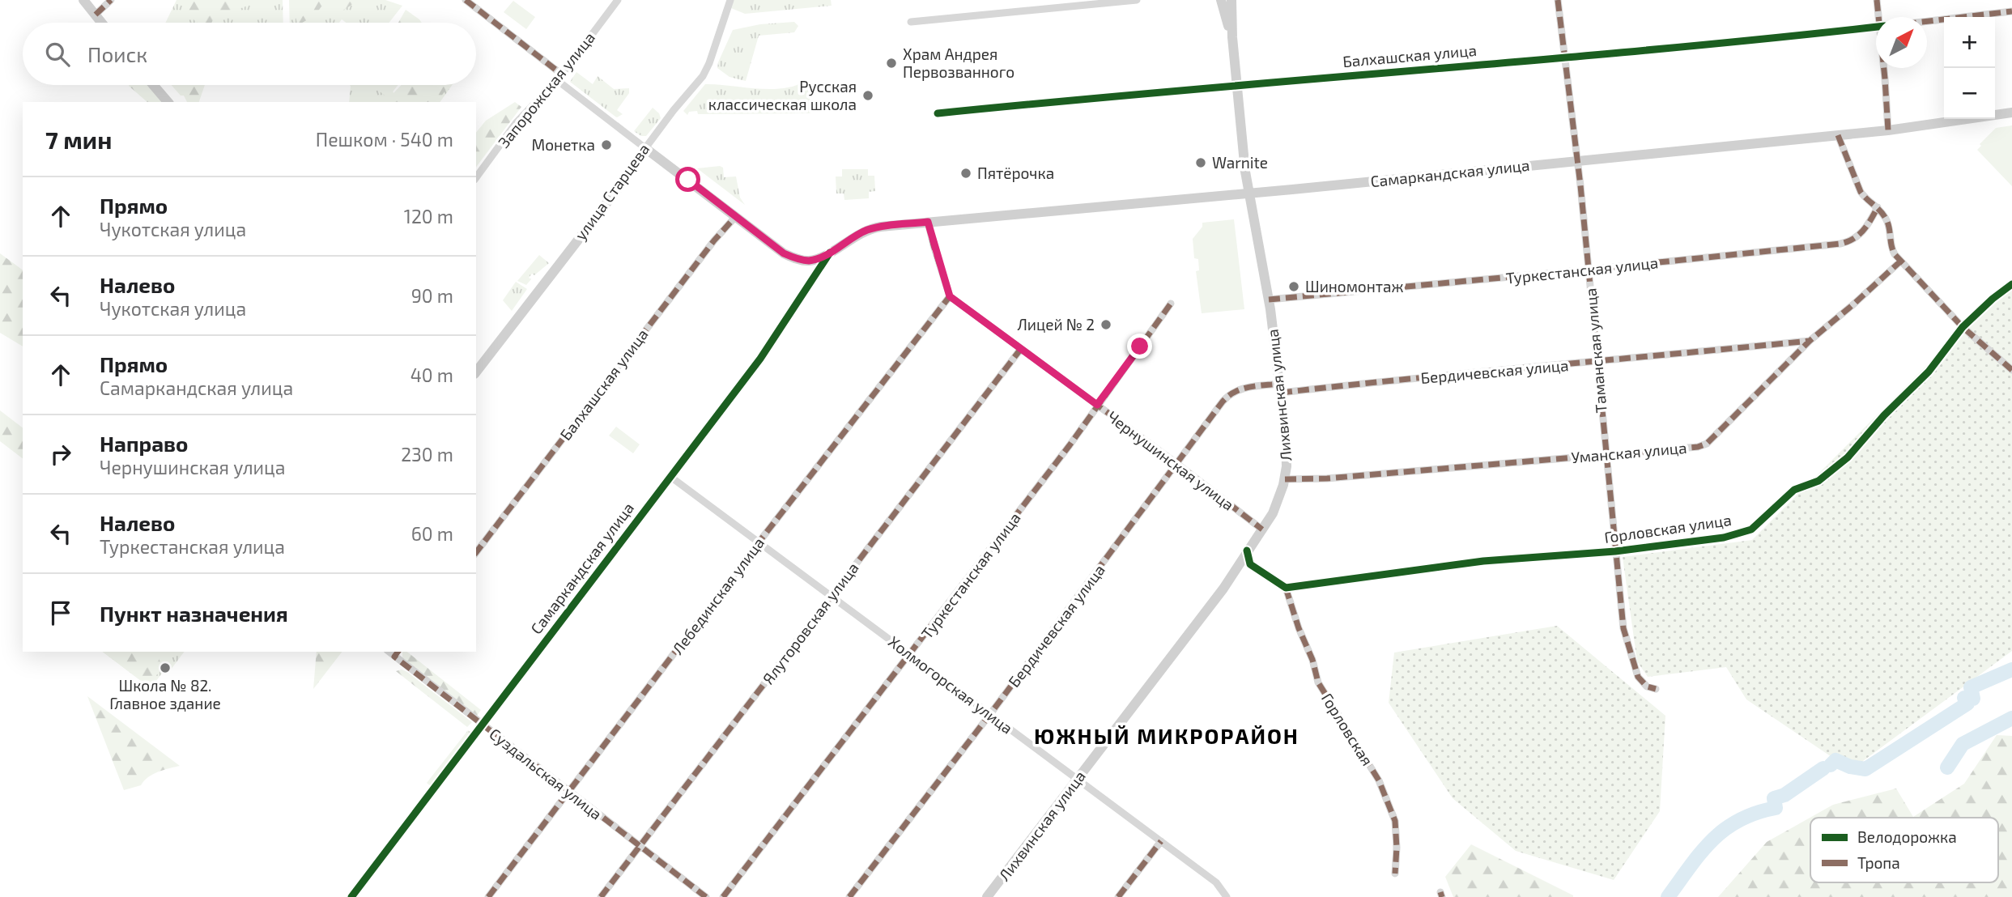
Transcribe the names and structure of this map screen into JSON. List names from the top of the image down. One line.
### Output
{"streets":{"main road":["Самаркандская улица","улица Старцева","Лихвинская улица"],"street":["Балхашская улица","Запорожская улица","Туркестанская улица","Таманская улица","Бердичевская улица","Уманская улица","Чернушинская улица","Горловская улица","Лебединская улица","Ялуторовская улица","Холмогорская улица","Горловская","Суздальская улица"]},"crossings":[["Балхашская улица","Самаркандская улица"],["Балхашская улица","Таманская улица"],["Балхашская улица","Лихвинская улица"],["Самаркандская улица","улица Старцева"],["Самаркандская улица","Таманская улица"],["Самаркандская улица","Лихвинская улица"],["Самаркандская улица","Холмогорская улица"],["Самаркандская улица","Суздальская улица"],["Туркестанская улица","Таманская улица"],["Туркестанская улица","Лихвинская улица"],["Туркестанская улица","Чернушинская улица"],["Туркестанская улица","Холмогорская улица"],["Таманская улица","Бердичевская улица"],["Таманская улица","Уманская улица"],["Таманская улица","Горловская улица"],["Бердичевская улица","Лихвинская улица"],["Бердичевская улица","Уманская улица"],["Бердичевская улица","Чернушинская улица"],["Бердичевская улица","Холмогорская улица"],["Лихвинская улица","Уманская улица"],["Лихвинская улица","Чернушинская улица"],["Лихвинская улица","Холмогорская улица"],["Чернушинская улица","Лебединская улица"],["Чернушинская улица","Ялуторовская улица"],["Горловская улица","Горловская"],["Лебединская улица","Холмогорская улица"],["Лебединская улица","Суздальская улица"],["Ялуторовская улица","Холмогорская улица"],["Ялуторовская улица","Суздальская улица"]],"districts":["ЮЖНЫЙ МИКРОРАЙОН"],"places":["Храм Андрея Первозванного","Русская классическая школа","Монетка","Warnite","Пятёрочка","Шинoмонтаж","Лицей № 2","Школа № 82. Главное здание"],"legend":["Велодорожка","Тропа"],"north":"top right","page":{"map_buttons":["+","−"],"search":"Поиск","heading":["7 мин","Пешком · 540 m"],"list":[["Прямо","Чукотская улица","120 m"],["Налево","Чукотская улица","90 m"],["Прямо","Самаркандская улица","40 m"],["Направо","Чернушинская улица","230 m"],["Налево","Туркестанская улица","60 m"],"Пункт назначения"]}}
